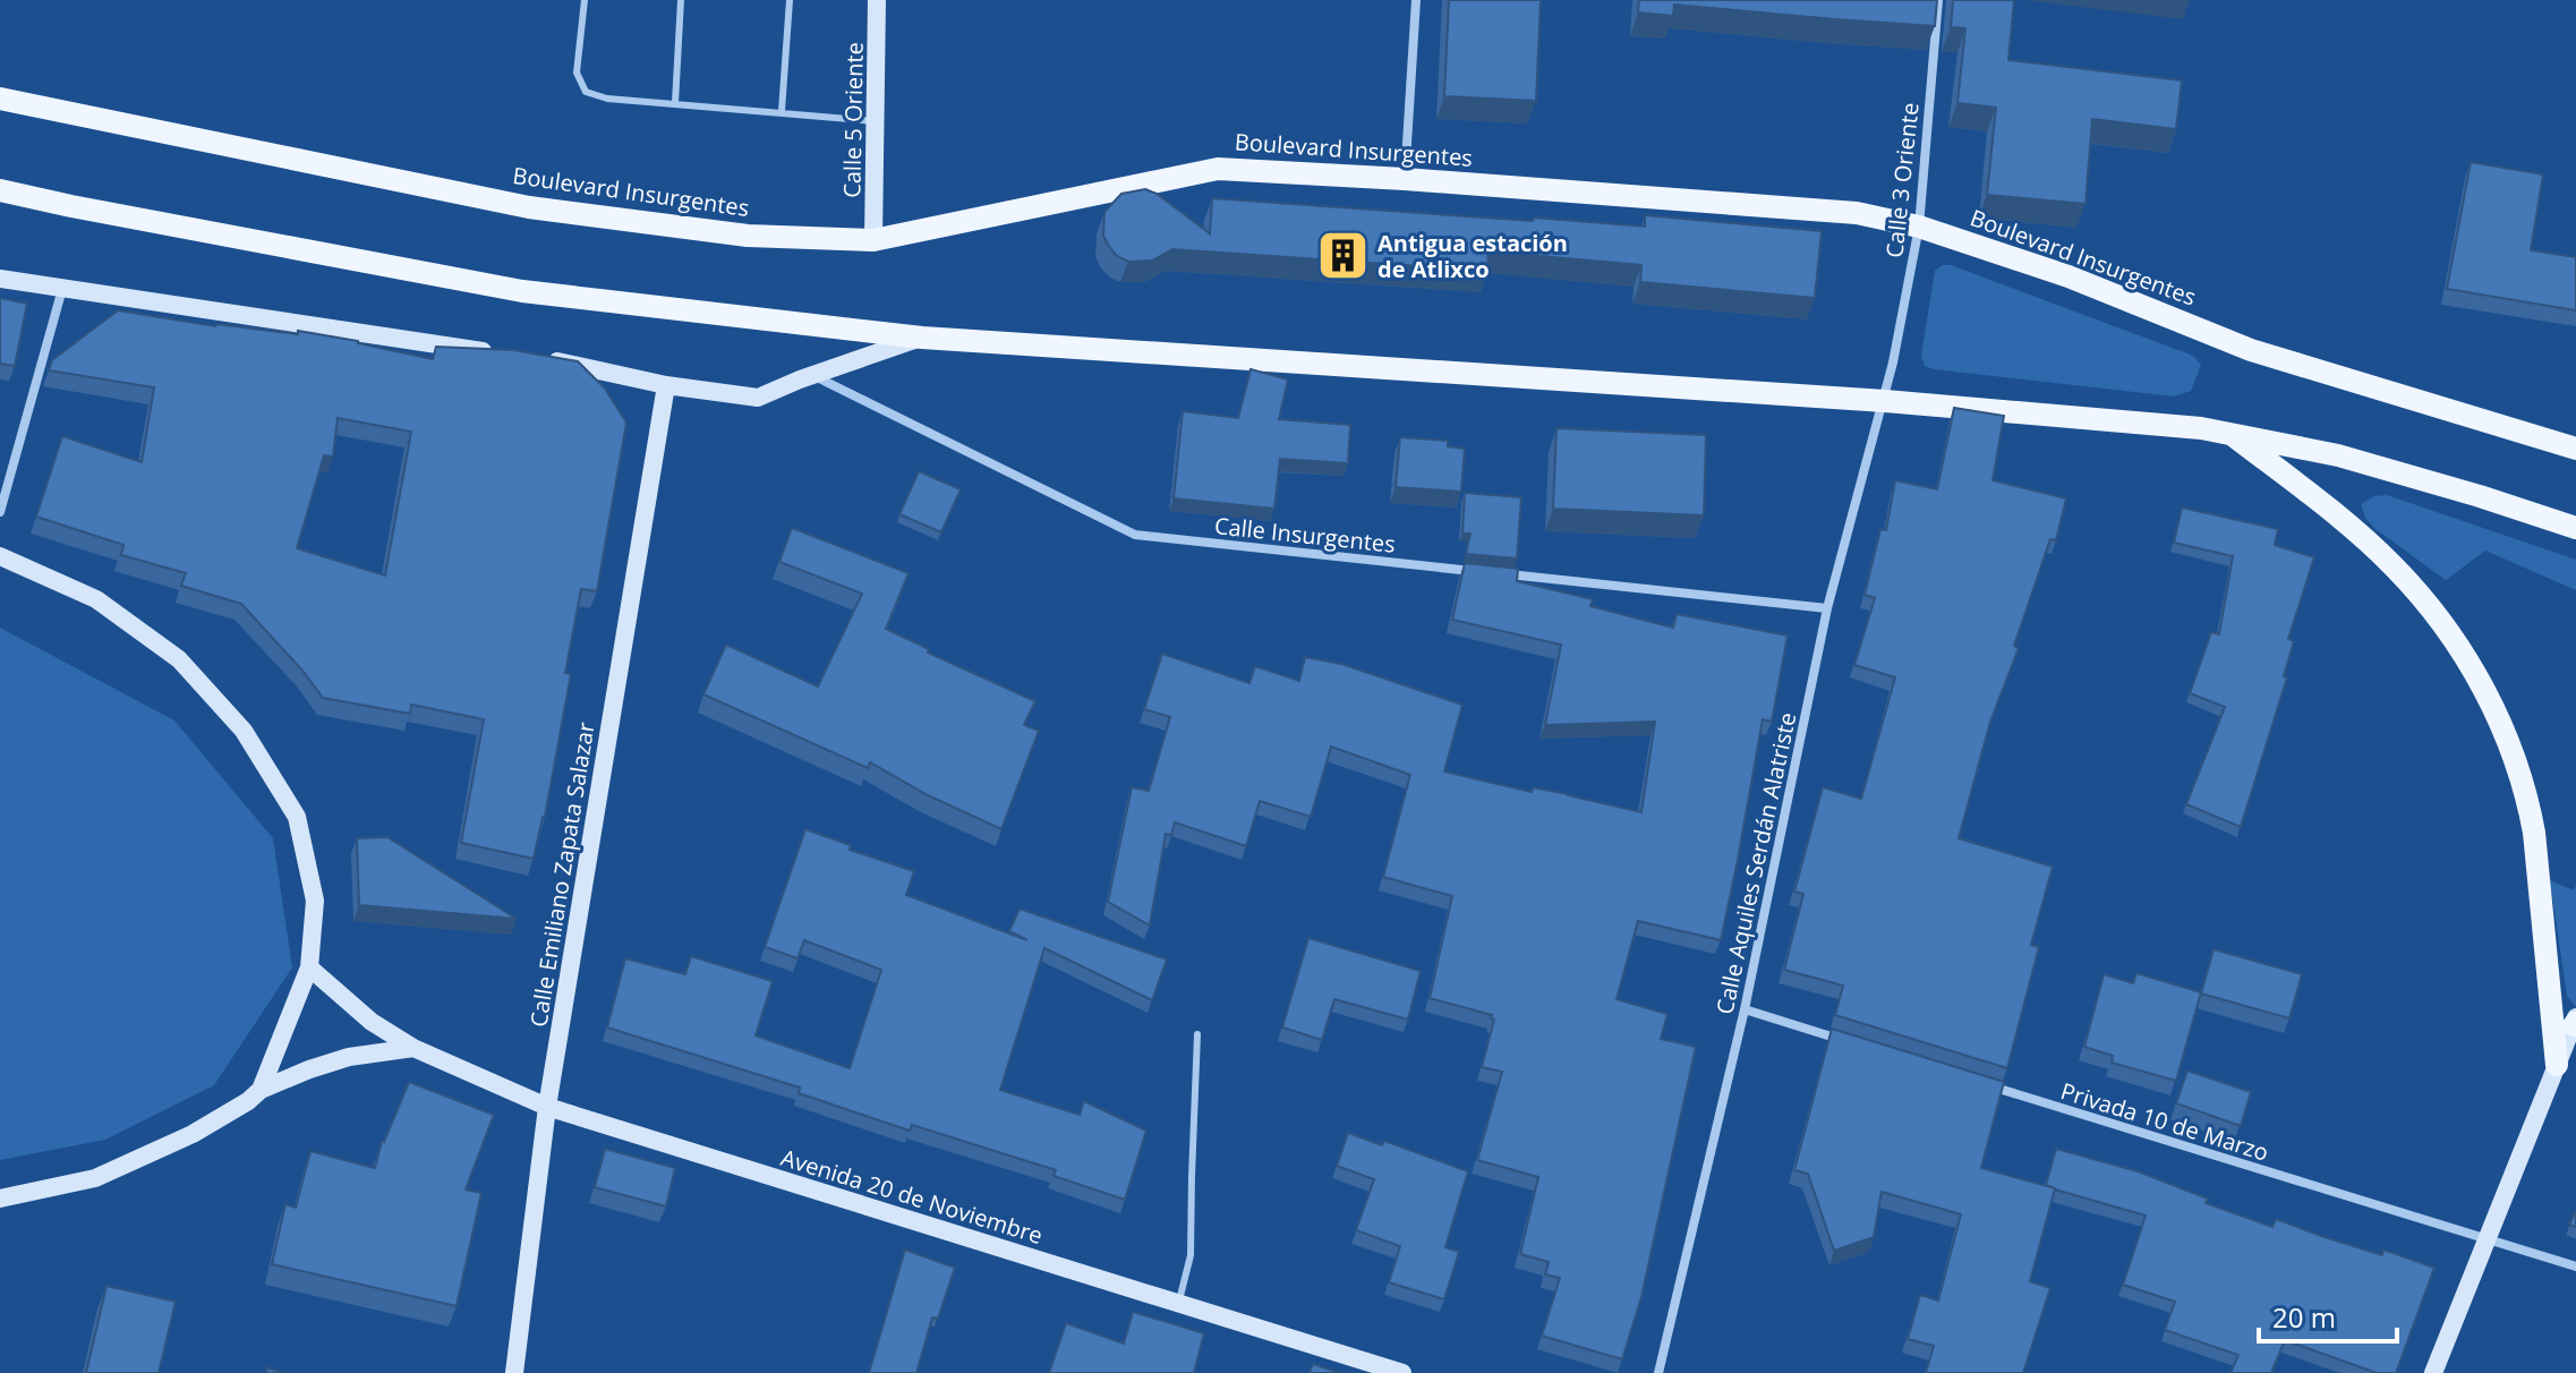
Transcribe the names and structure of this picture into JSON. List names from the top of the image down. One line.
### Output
{"streets":{"main road":["Boulevard Insurgentes"],"street":["Calle 5 Oriente","Calle 3 Oriente","Calle Insurgentes","Calle Aquiles Serdán Alatriste","Calle Emiliano Zapata Salazar","Privada 10 de Marzo","Avenida 20 de Noviembre"]},"crossings":[["Calle 5 Oriente","Boulevard Insurgentes"],["Boulevard Insurgentes","Calle 3 Oriente"],["Calle 3 Oriente","Calle Aquiles Serdán Alatriste"],["Calle Insurgentes","Calle Aquiles Serdán Alatriste"],["Calle Emiliano Zapata Salazar","Avenida 20 de Noviembre"]],"places":{"building":["Antigua estación de Atlixco"]},"scale_bar":"20 m"}
